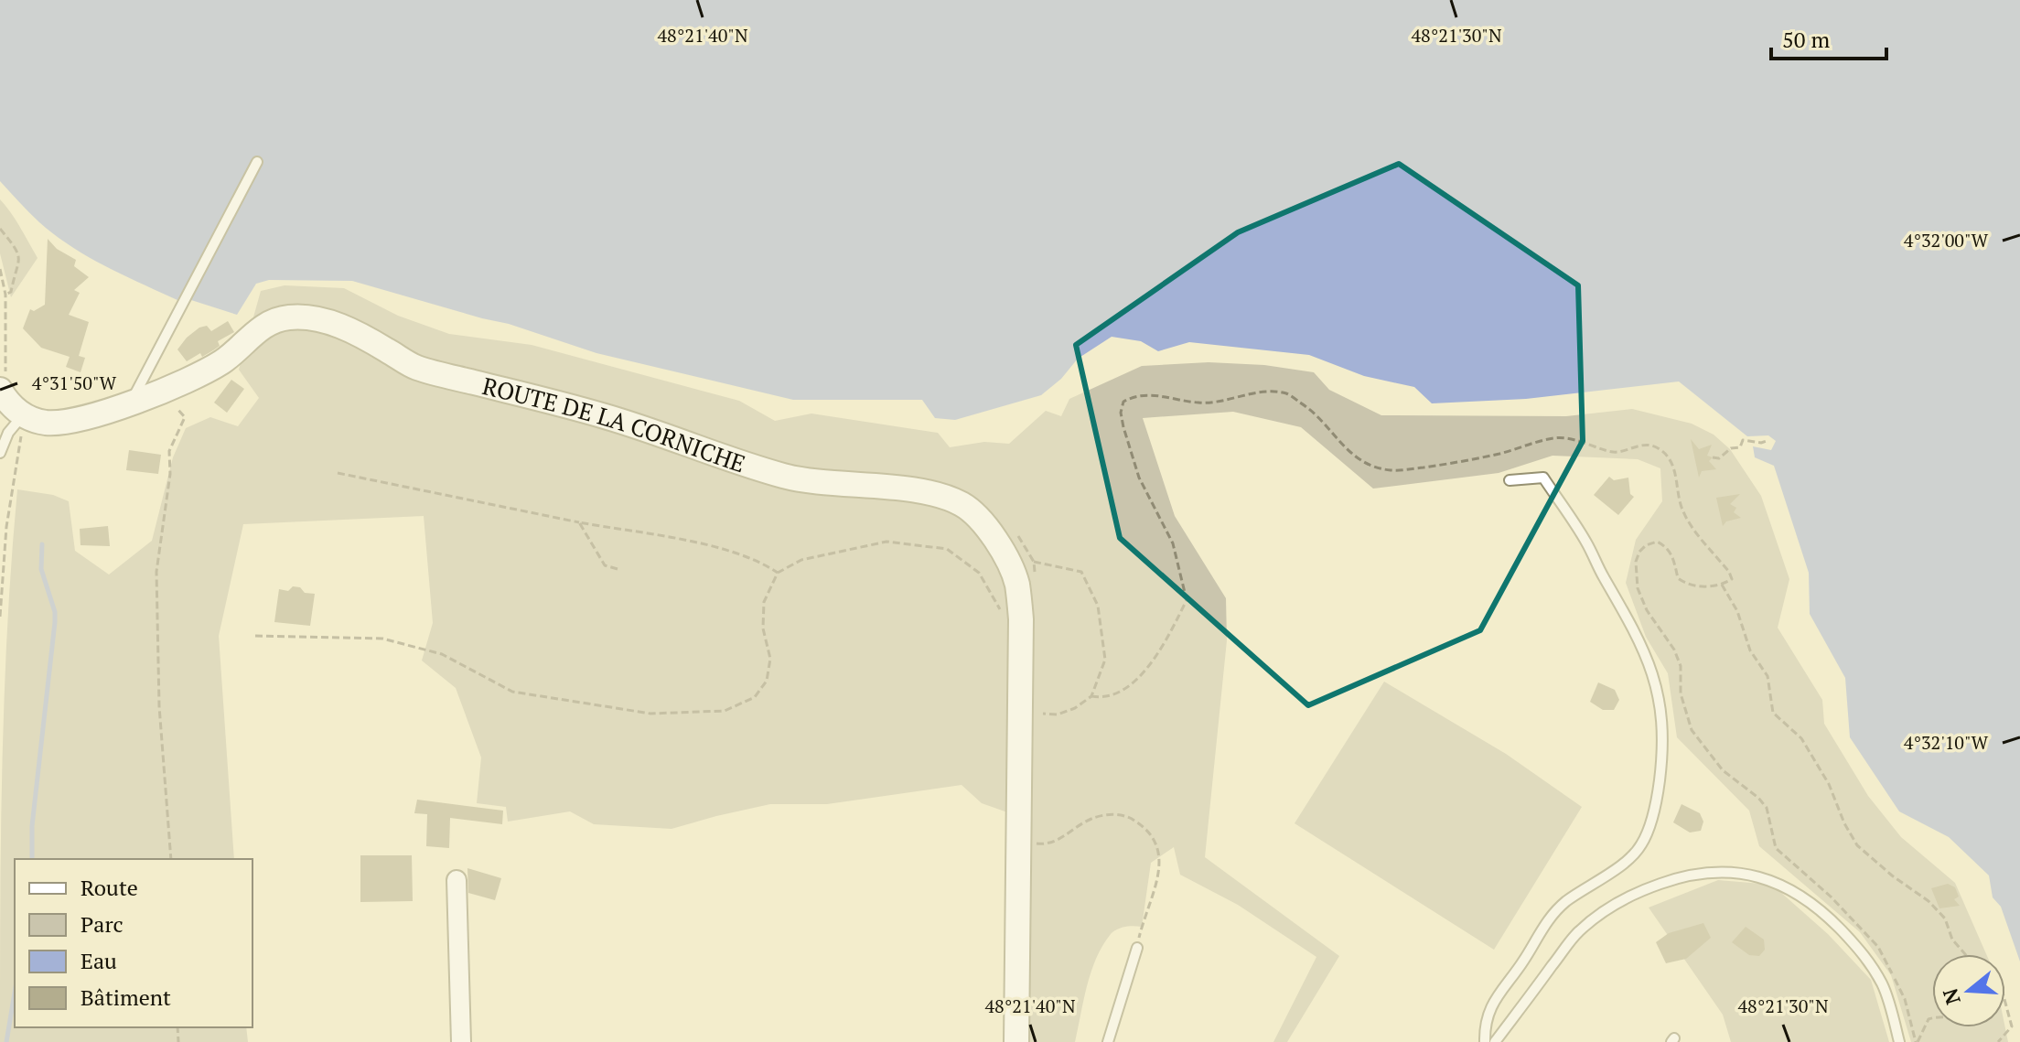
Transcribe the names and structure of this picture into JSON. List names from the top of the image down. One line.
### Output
{"streets":{"street":["ROUTE DE LA CORNICHE"]},"legend":["Route","Parc","Eau","Bâtiment"],"scale_bar":"50 m","north":"left","coordinates":["48°21'40\"N","48°21'30\"N","4°32'00\"W","4°31'50\"W","4°32'10\"W"]}
